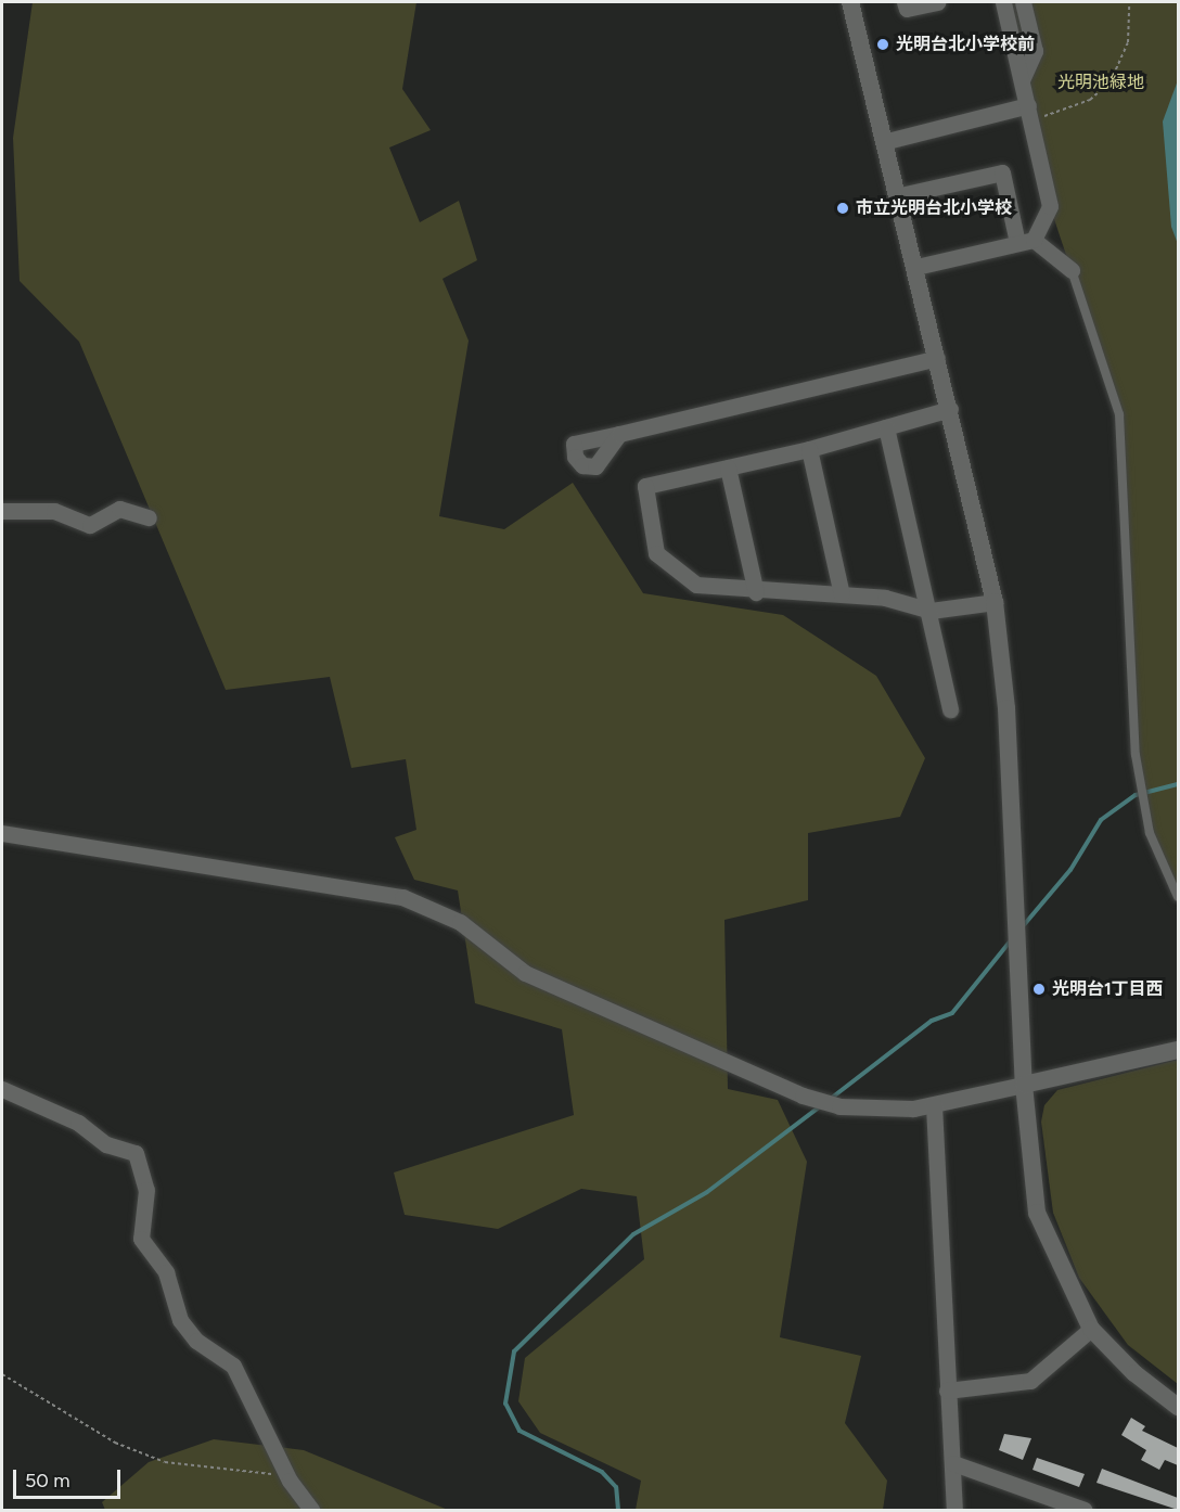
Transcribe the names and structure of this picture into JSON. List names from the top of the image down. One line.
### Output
{"parks":["光明池緑地"],"places":["光明台北小学校前","市立光明台北小学校","光明台1丁目西"],"scale_bar":"50 m"}
